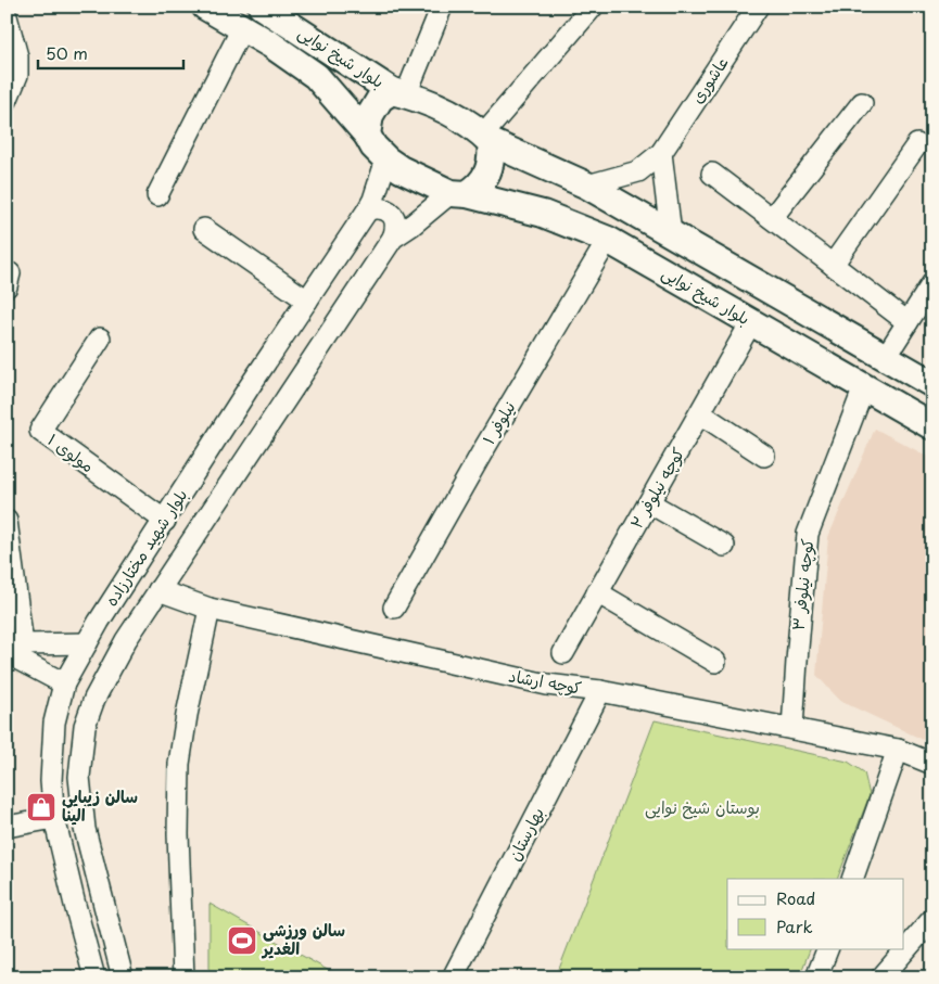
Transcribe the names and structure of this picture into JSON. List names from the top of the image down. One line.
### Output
{"streets":{"main road":["بلوار شیخ نوایی"],"street":["عاشوری","۱ نیلوفر","مولوی ۱","کوچه نیلوفر ۲","بلوار شهید مختارزاده","کوچه نیلوفر ۳","کوچه ارشاد","بهارستان"]},"crossings":[["بلوار شیخ نوایی","۱ نیلوفر"],["بلوار شیخ نوایی","کوچه نیلوفر ۲"],["بلوار شیخ نوایی","بلوار شهید مختارزاده"],["بلوار شیخ نوایی","کوچه نیلوفر ۳"],["مولوی ۱","بلوار شهید مختارزاده"],["بلوار شهید مختارزاده","کوچه ارشاد"],["کوچه نیلوفر ۳","کوچه ارشاد"],["کوچه ارشاد","بهارستان"]],"parks":["بوستان شیخ نوایی"],"places":{"shop":["سالن زیبایی الینا"],"sports":["سالن ورزشی الغدیر"]},"legend":["Road","Park"],"scale_bar":"50 m"}
